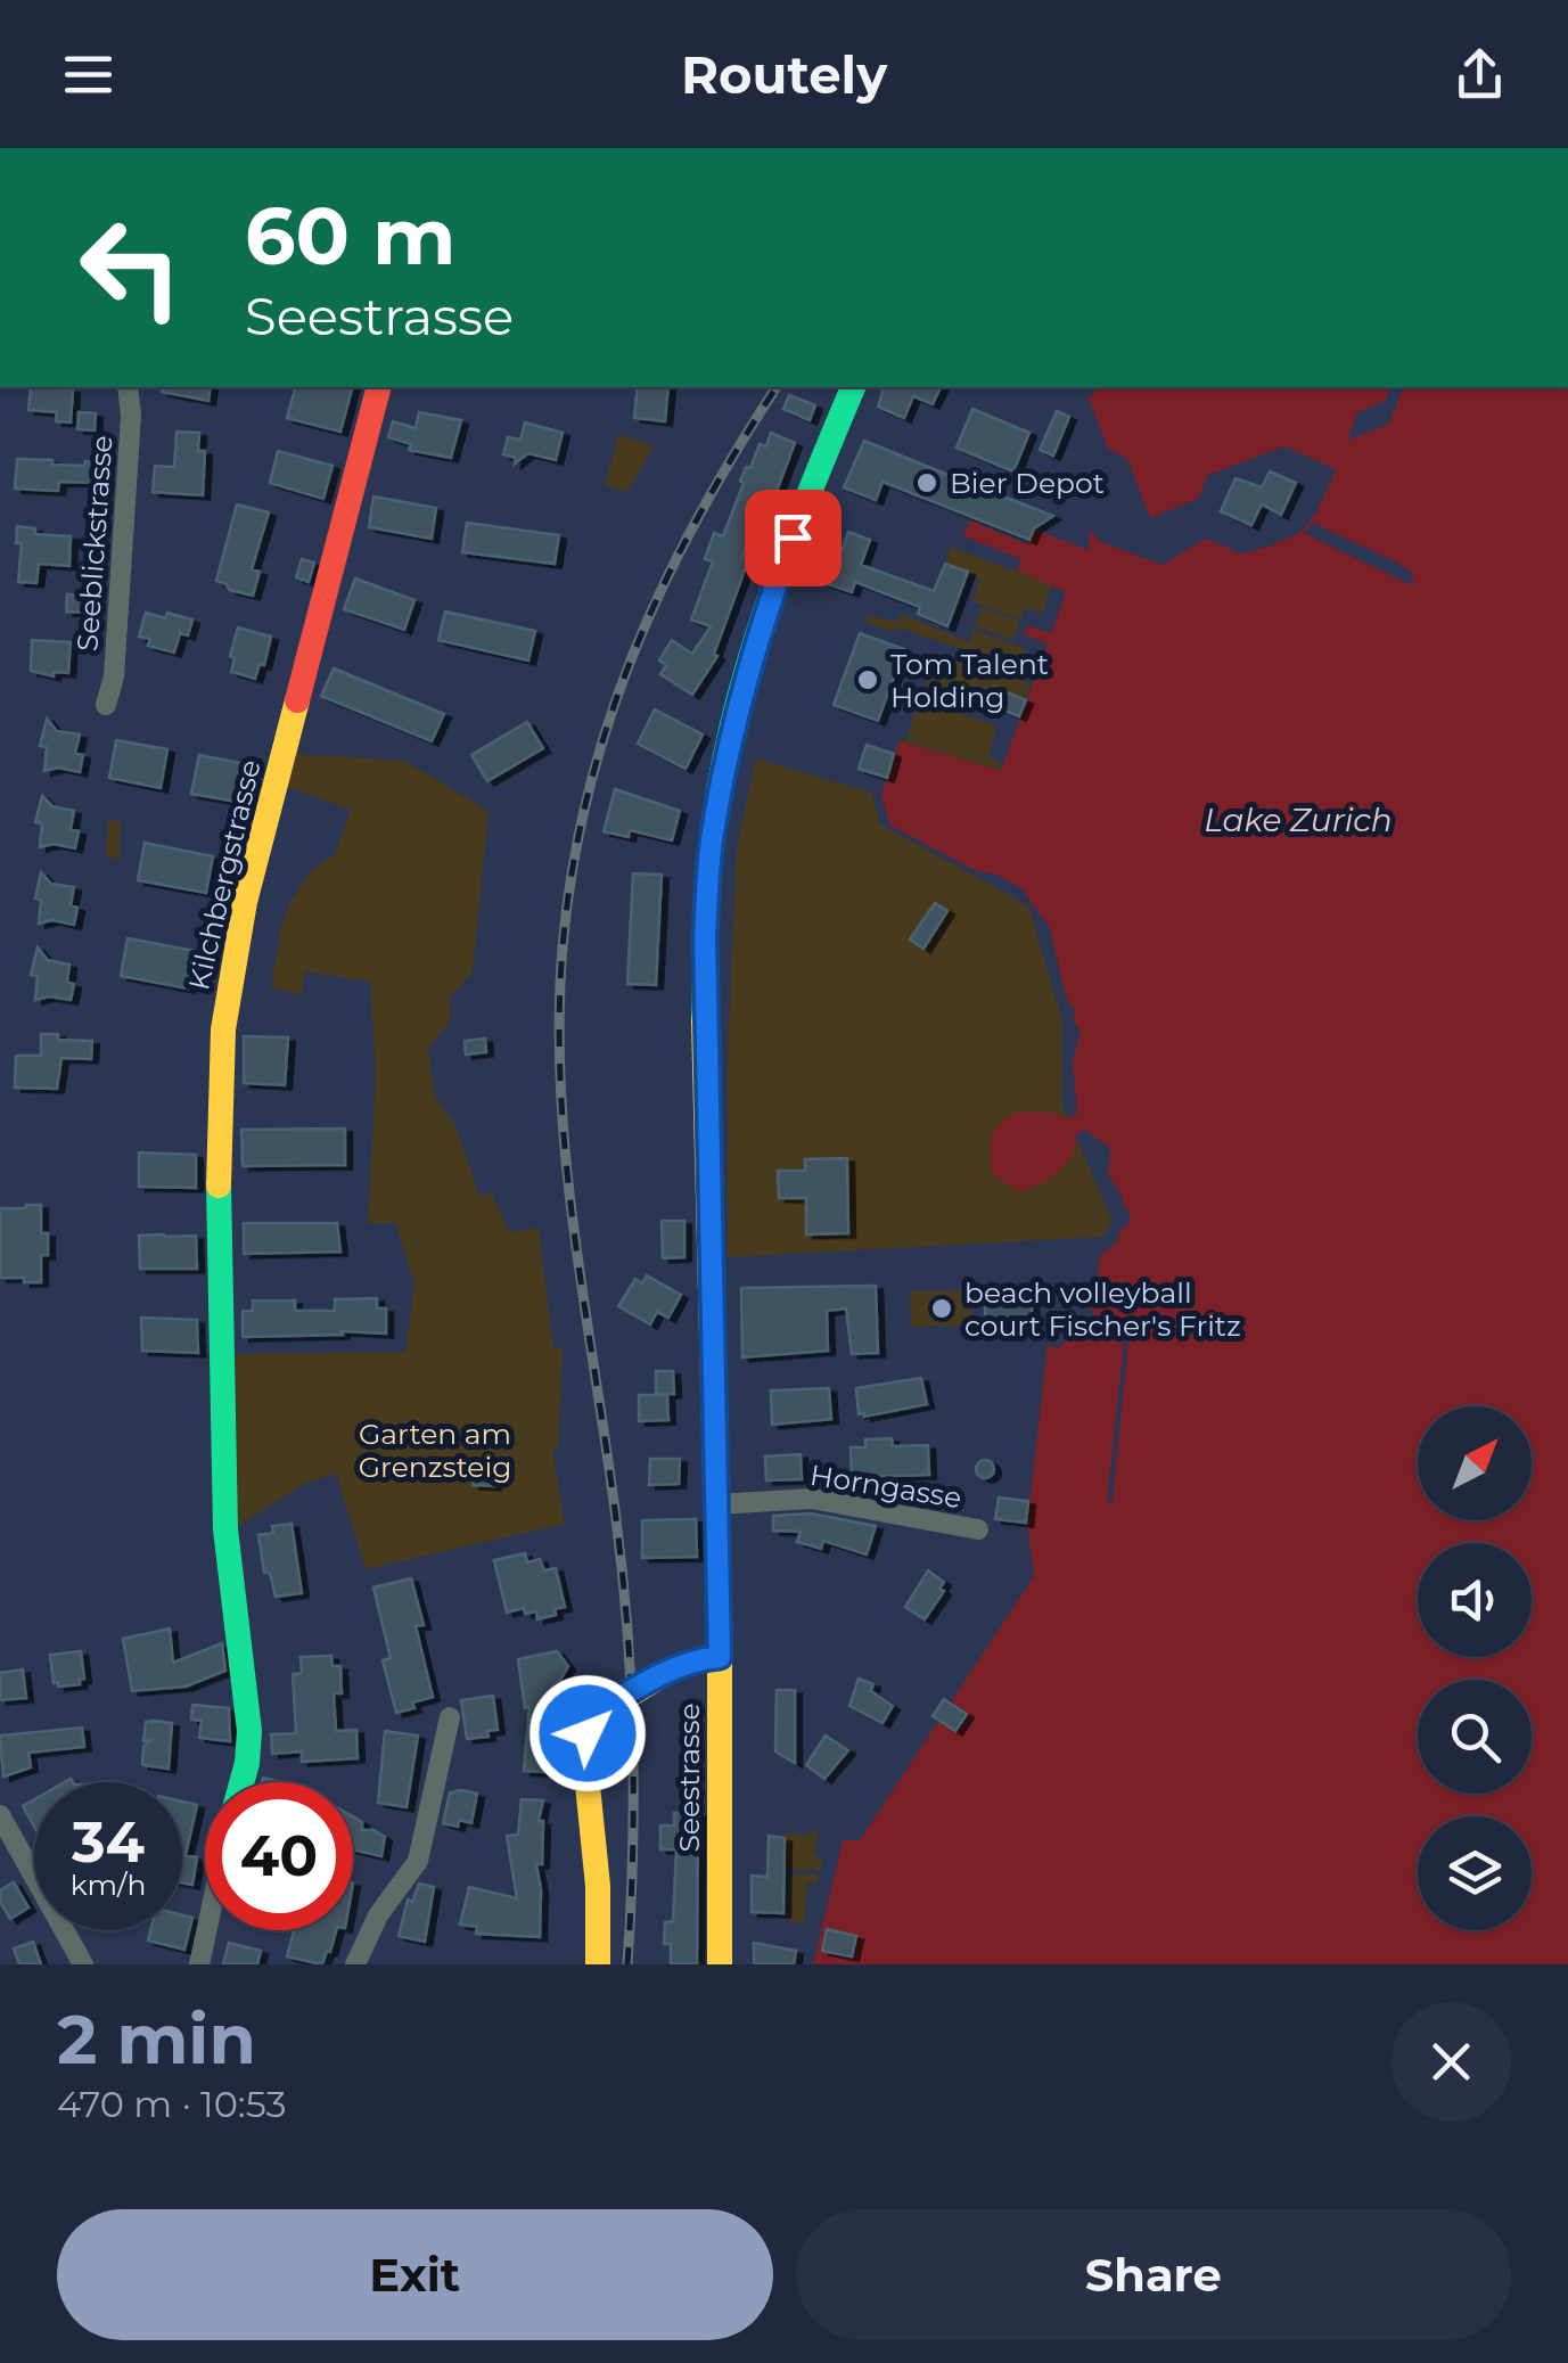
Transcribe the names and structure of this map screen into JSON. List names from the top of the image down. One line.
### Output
{"streets":{"street":["Seeblickstrasse","Kilchbergstrasse","Horngasse","Seestrasse"]},"crossings":[["Horngasse","Seestrasse"]],"water":["Lake Zurich"],"parks":["Garten am Grenzsteig"],"places":["Bier Depot","Tom Talent Holding","beach volleyball court Fischer's Fritz"],"north":"top right","page":{"header":"Routely","turn":["60 m","Seestrasse"],"speed":"34 km/h","limit":"40","heading":["2 min","470 m · 10:53"],"buttons":["Exit","Share"]}}
